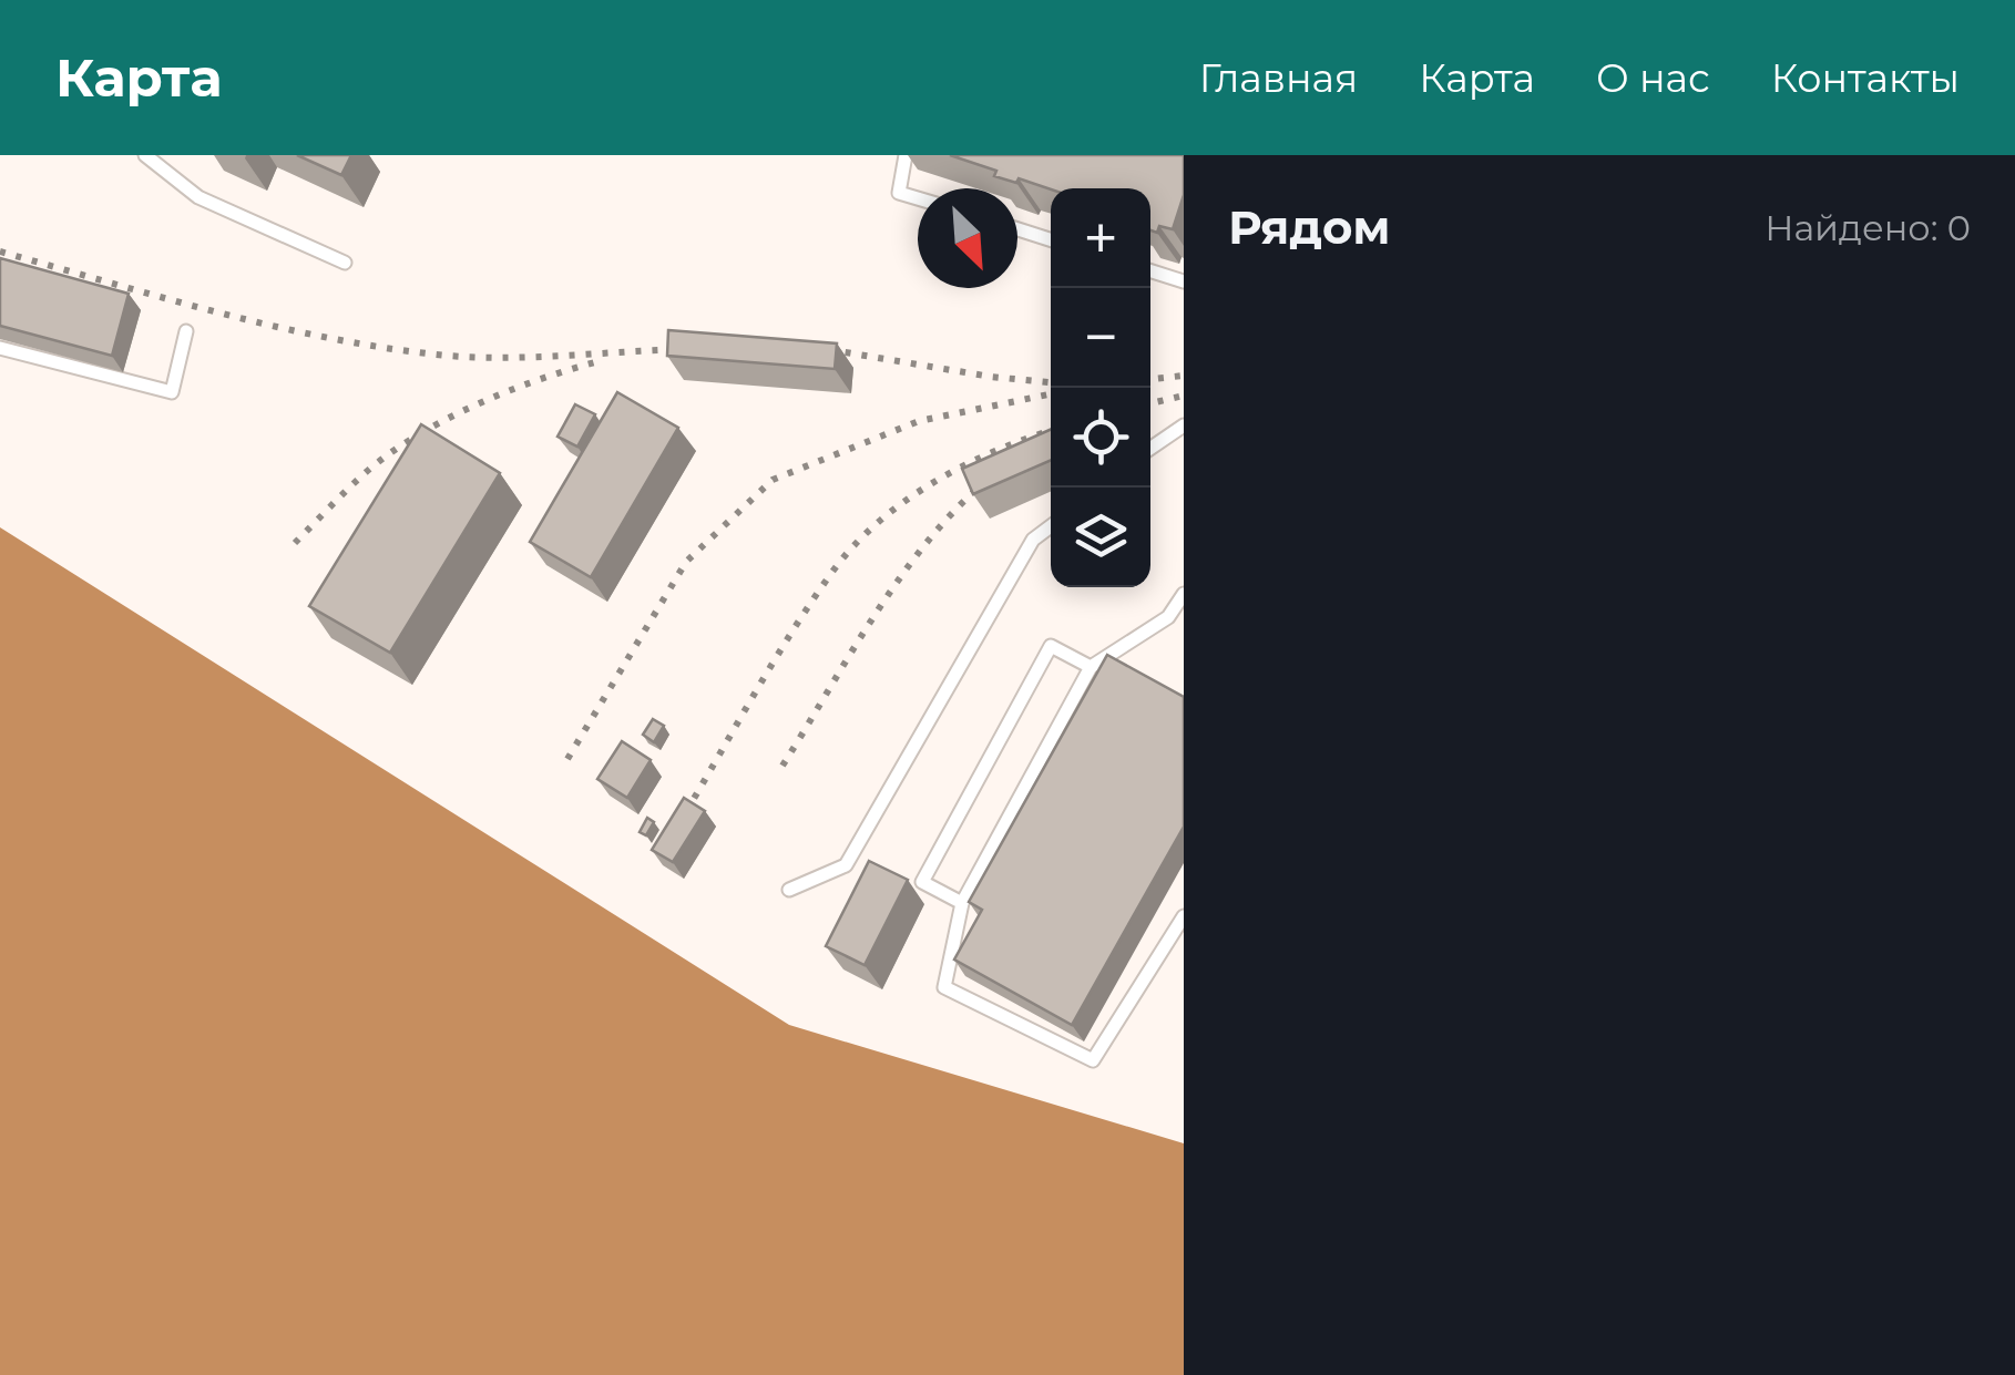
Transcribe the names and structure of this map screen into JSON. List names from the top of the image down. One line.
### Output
{"north":"bottom right","page":{"header":"Карта","nav":["Главная","Карта","О нас","Контакты"],"heading":["Рядом","Найдено: 0"],"map_buttons":["+","−"]}}
